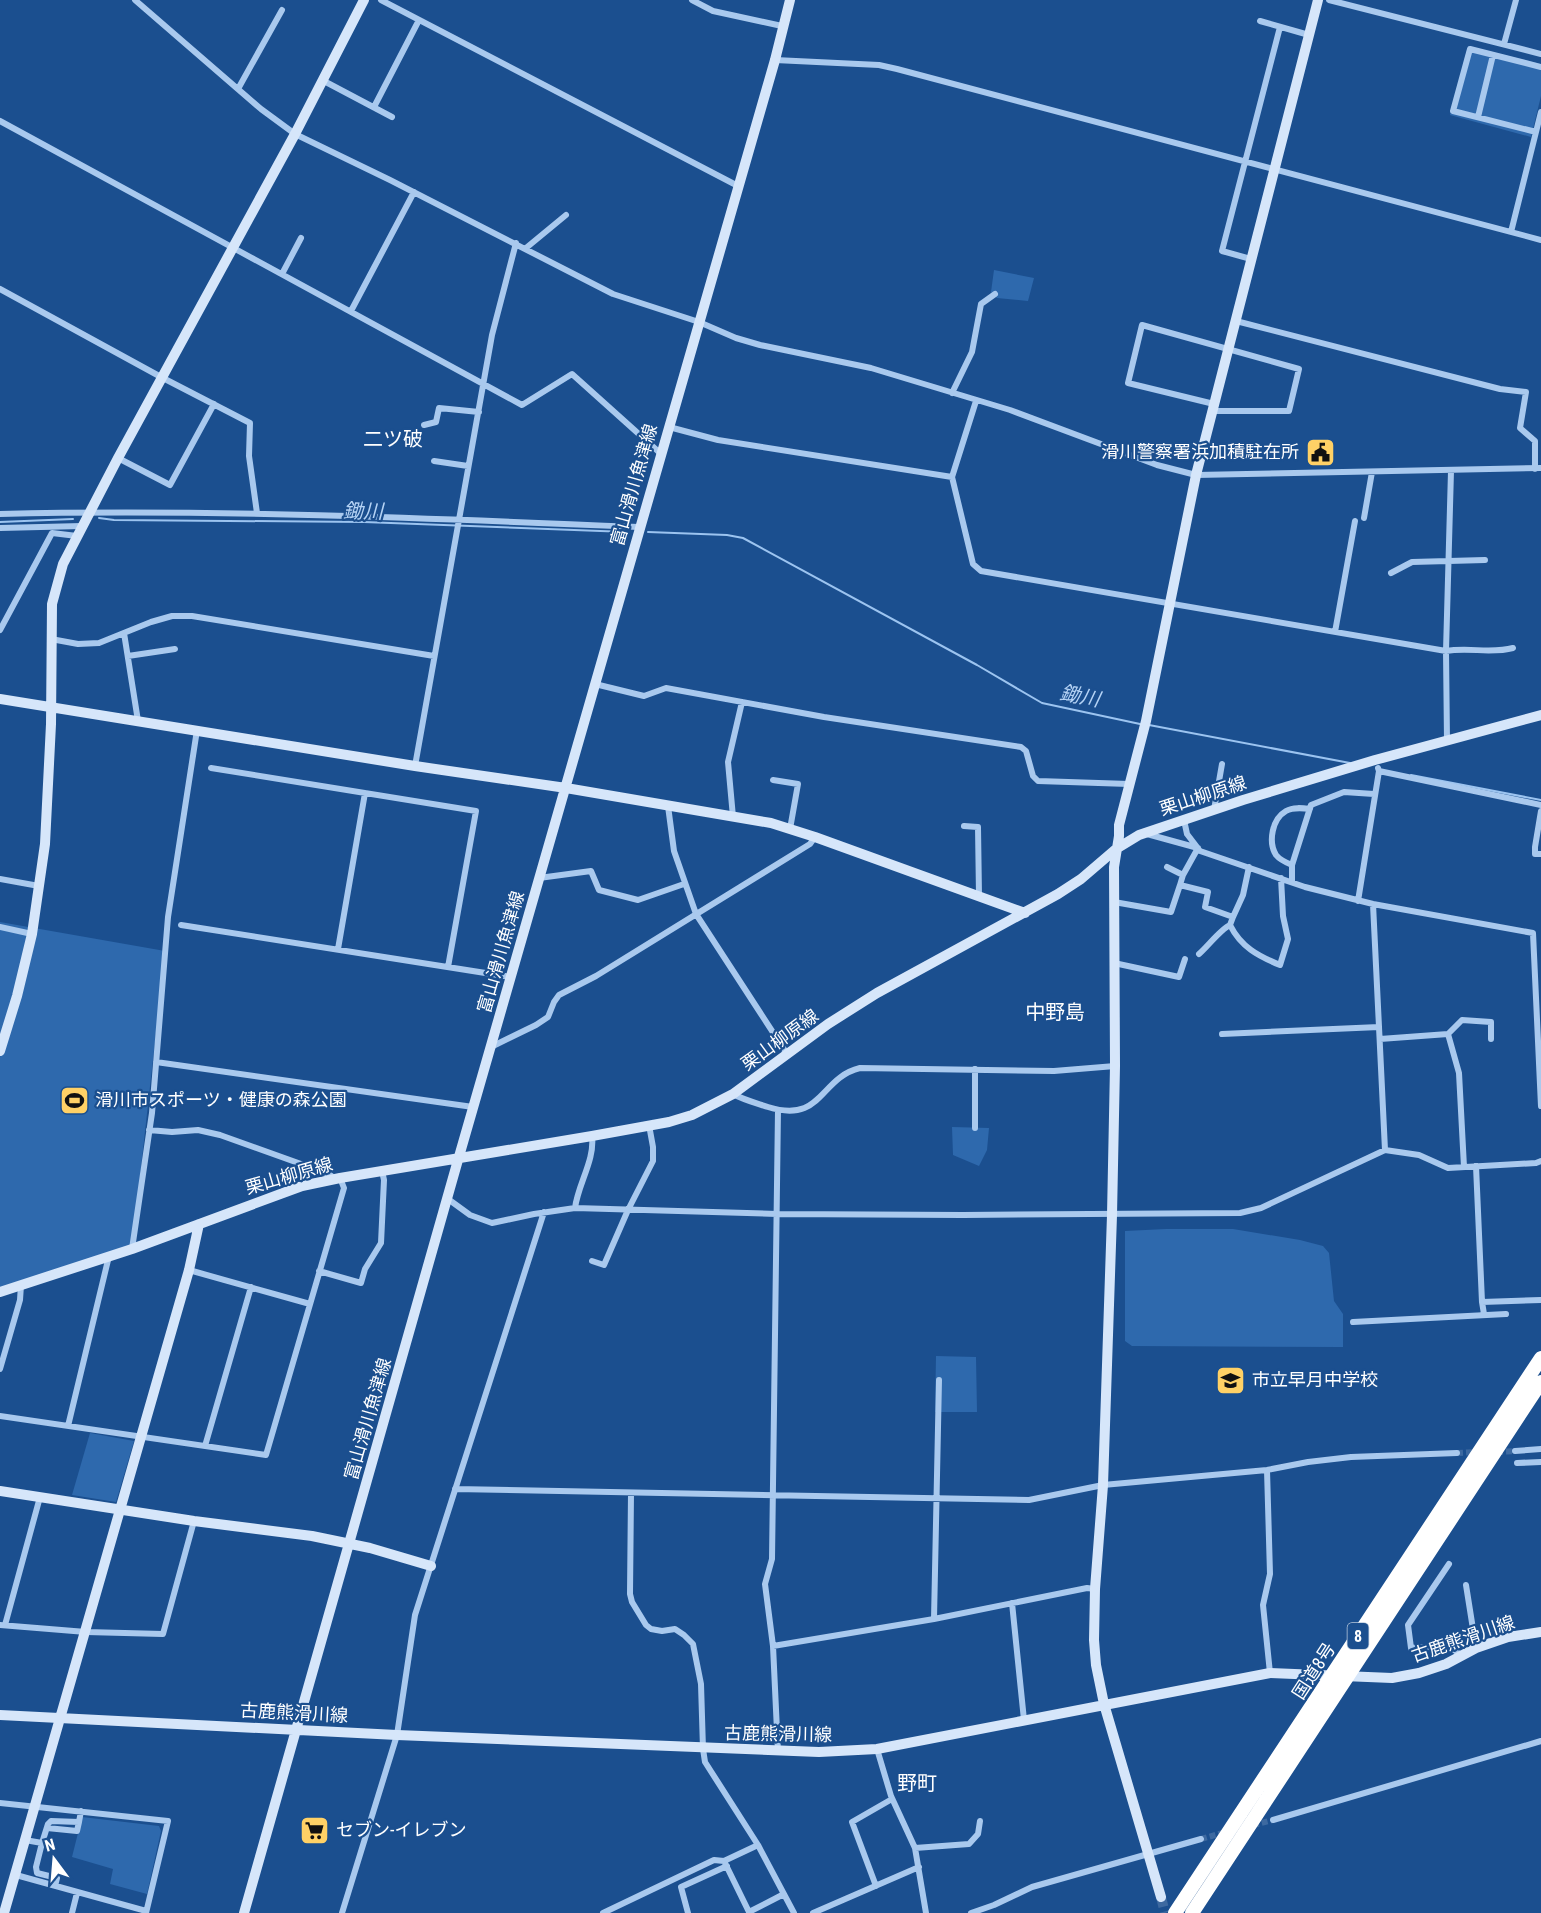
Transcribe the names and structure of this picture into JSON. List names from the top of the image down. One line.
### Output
{"streets":{"highway":["8","国道8号"],"street":["富山滑川魚津線","栗山柳原線","古鹿熊滑川線"]},"crossings":[["富山滑川魚津線","栗山柳原線"],["富山滑川魚津線","古鹿熊滑川線"],["古鹿熊滑川線","国道8号"]],"districts":["二ツ破","中野島","野町"],"water":["鋤川"],"places":{"public building":["滑川警察署浜加積駐在所"],"sports":["滑川市スポーツ・健康の森公園"],"school or university":["市立早月中学校"],"supermarket":["セブン-イレブン"]},"north":"top"}
